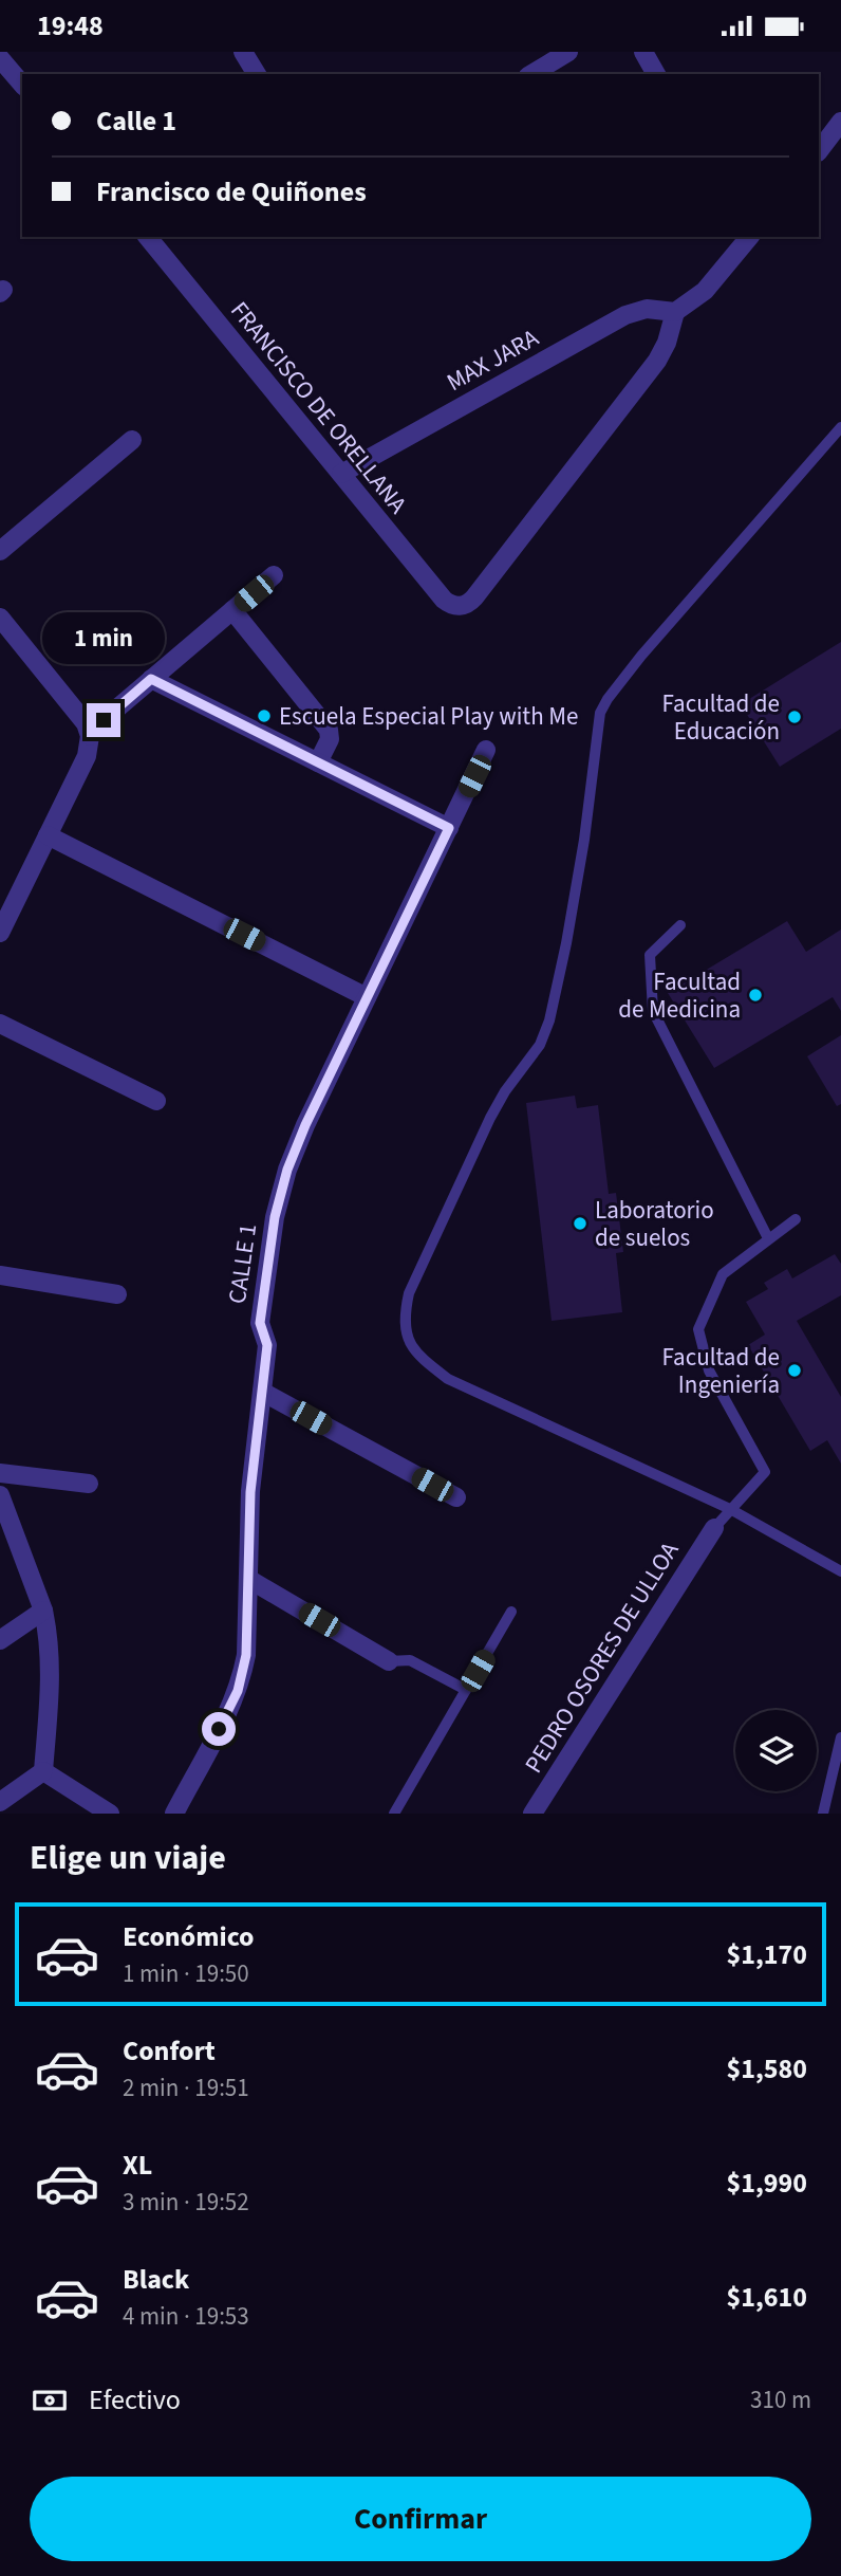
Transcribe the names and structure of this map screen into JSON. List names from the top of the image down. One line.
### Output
{"streets":{"street":["MAX JARA","FRANCISCO DE ORELLANA","CALLE 1","PEDRO OSORES DE ULLOA"]},"crossings":[["MAX JARA","FRANCISCO DE ORELLANA"]],"places":["Escuela Especial Play with Me","Facultad de Educación","Facultad de Medicina","Laboratorio de suelos","Facultad de Ingeniería"],"page":{"status":"19:48","banner":["Calle 1","Francisco de Quiñones"],"bubble":"1 min","heading":"Elige un viaje","list":[{"name":"Económico","note":"1 min · 19:50","value":"$1,170"},{"name":"Confort","note":"2 min · 19:51","value":"$1,580"},{"name":"XL","note":"3 min · 19:52","value":"$1,990"},{"name":"Black","note":"4 min · 19:53","value":"$1,610"}],"pay":["Efectivo","310 m"],"buttons":"Confirmar"}}
